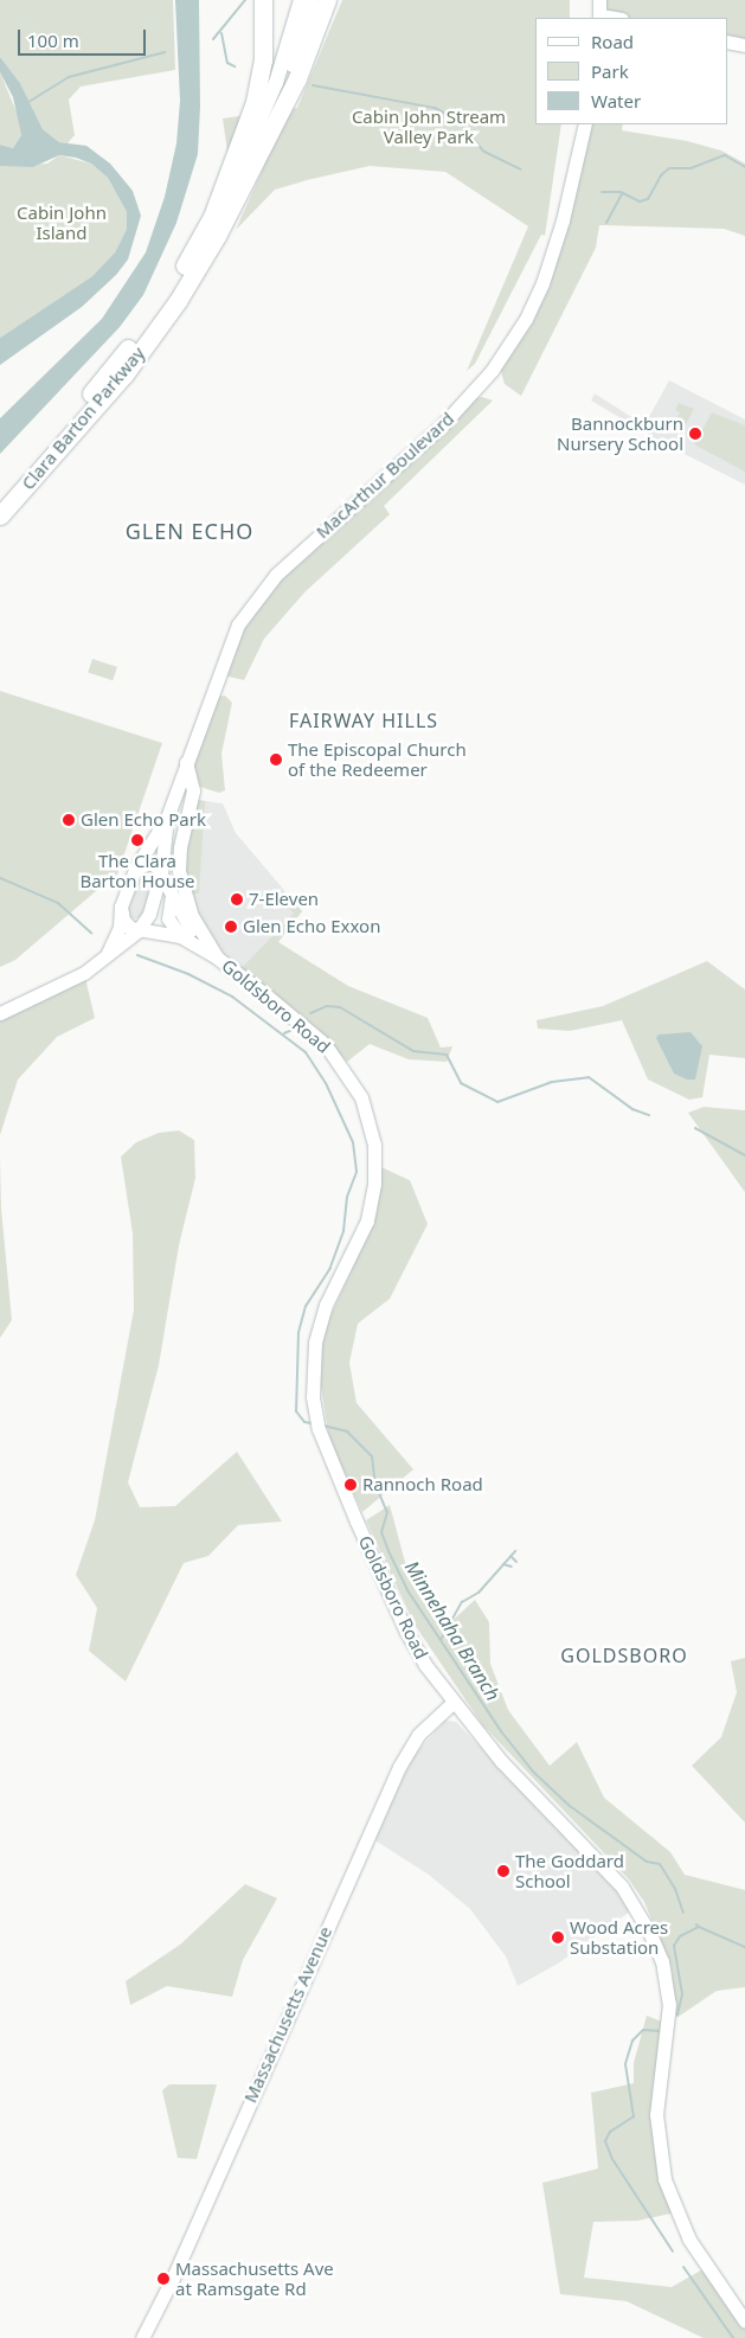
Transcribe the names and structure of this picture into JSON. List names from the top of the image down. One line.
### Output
{"streets":{"highway":["Clara Barton Parkway"],"main road":["MacArthur Boulevard","Goldsboro Road","Massachusetts Avenue"]},"crossings":[["MacArthur Boulevard","Goldsboro Road"],["Goldsboro Road","Massachusetts Avenue"]],"districts":["GLEN ECHO","FAIRWAY HILLS","GOLDSBORO"],"water":["Minnehaha Branch"],"parks":["Cabin John Stream Valley Park","Cabin John Island"],"places":["Bannockburn Nursery School","The Episcopal Church of the Redeemer","Glen Echo Park","The Clara Barton House","7-Eleven","Glen Echo Exxon","Rannoch Road","The Goddard School","Wood Acres Substation","Massachusetts Ave at Ramsgate Rd"],"legend":["Road","Park","Water"],"scale_bar":"100 m"}
